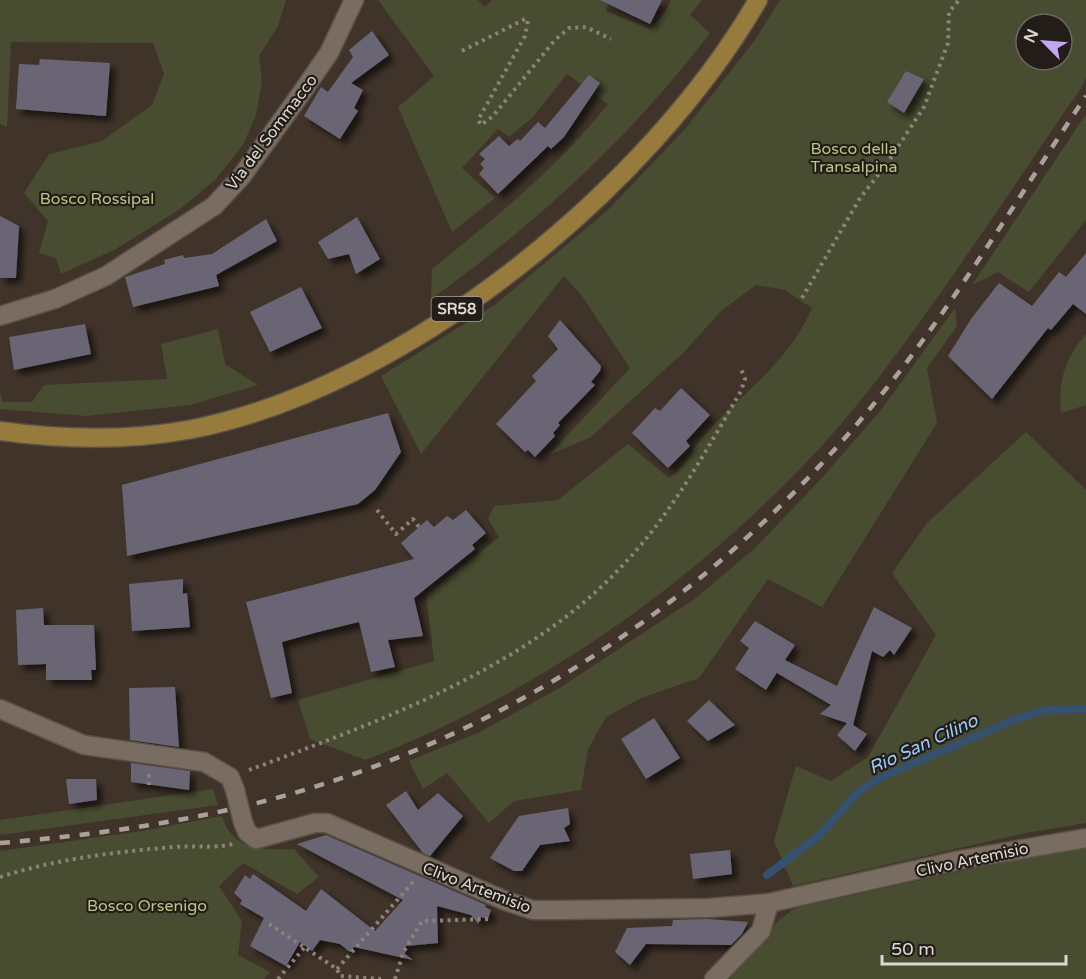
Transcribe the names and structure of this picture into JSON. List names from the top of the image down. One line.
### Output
{"streets":{"main road":["SR58"],"street":["Via del Sommacco","Clivo Artemisio"]},"water":["Rio San Cilino"],"parks":["Bosco della Transalpina","Bosco Rossipal","Bosco Orsenigo"],"scale_bar":"50 m","north":"top left"}
